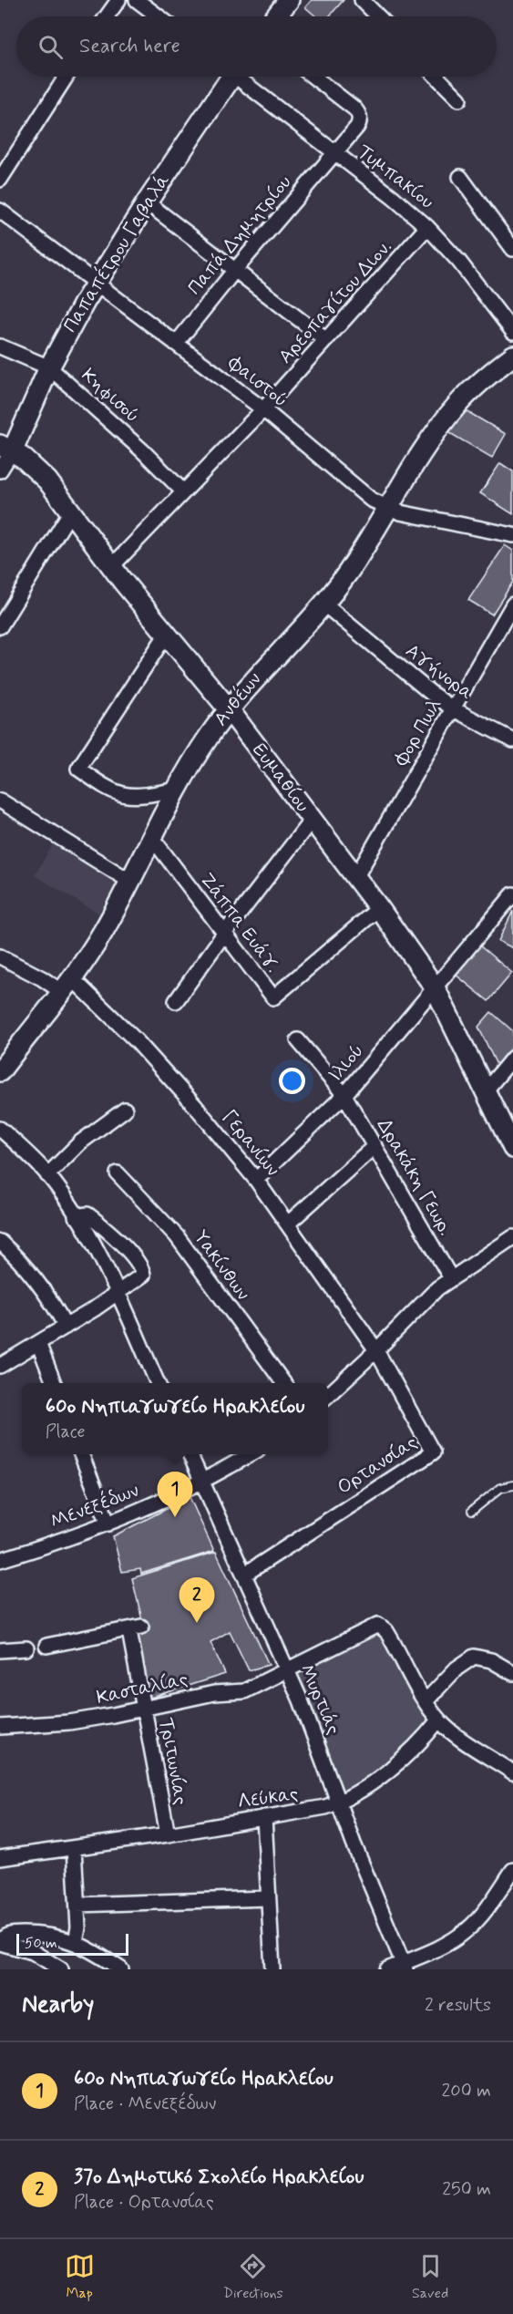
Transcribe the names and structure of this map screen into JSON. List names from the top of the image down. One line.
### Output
{"streets":{"street":["Τυμπακίου","Παπά Δημητρίου","Παπαπέτρου Γαβαλά","Αρεοπαγίτου Διον.","Φαιστού","Κηφισού","Αγήνορα","Ανθέων","Φορ Πωλ","Ευμαθίου","Ζάππα Ευάγ.","Ιλιού","Γερανίων","Δρακάκη Γεωρ.","Υακίνθων","Ορτανσίας","Μενεξέδων","Κασταλίας","Μυρτιάς","Τριτωνίας","Λεύκας"]},"crossings":[["Τυμπακίου","Παπά Δημητρίου"],["Τυμπακίου","Αρεοπαγίτου Διον."],["Παπά Δημητρίου","Φαιστού"],["Παπαπέτρου Γαβαλά","Φαιστού"],["Παπαπέτρου Γαβαλά","Κηφισού"],["Παπαπέτρου Γαβαλά","Ευμαθίου"],["Αρεοπαγίτου Διον.","Φαιστού"],["Αρεοπαγίτου Διον.","Κηφισού"],["Αρεοπαγίτου Διον.","Ευμαθίου"],["Φαιστού","Ανθέων"],["Αγήνορα","Ανθέων"],["Αγήνορα","Φορ Πωλ"],["Ανθέων","Ευμαθίου"],["Ανθέων","Ζάππα Ευάγ."],["Ανθέων","Γερανίων"],["Φορ Πωλ","Ευμαθίου"],["Ευμαθίου","Ζάππα Ευάγ."],["Ευμαθίου","Ιλιού"],["Ιλιού","Γερανίων"],["Ιλιού","Δρακάκη Γεωρ."],["Γερανίων","Ορτανσίας"],["Ορτανσίας","Μυρτιάς"],["Μενεξέδων","Μυρτιάς"],["Κασταλίας","Μυρτιάς"],["Κασταλίας","Τριτωνίας"],["Μυρτιάς","Λεύκας"],["Τριτωνίας","Λεύκας"]],"scale_bar":"50 m","page":{"search":"Search here","popup":["60ο Νηπιαγωγείο Ηρακλείου","Place"],"pins":["1","2"],"scale":"50 m","heading":["Nearby","2 results"],"list":[{"mark":"1","name":"60ο Νηπιαγωγείο Ηρακλείου","note":"Place · Μενεξέδων","value":"200 m"},{"mark":"2","name":"37ο Δημοτικό Σχολείο Ηρακλείου","note":"Place · Ορτανσίας","value":"250 m"}],"nav":["Map","Directions","Saved"]}}
